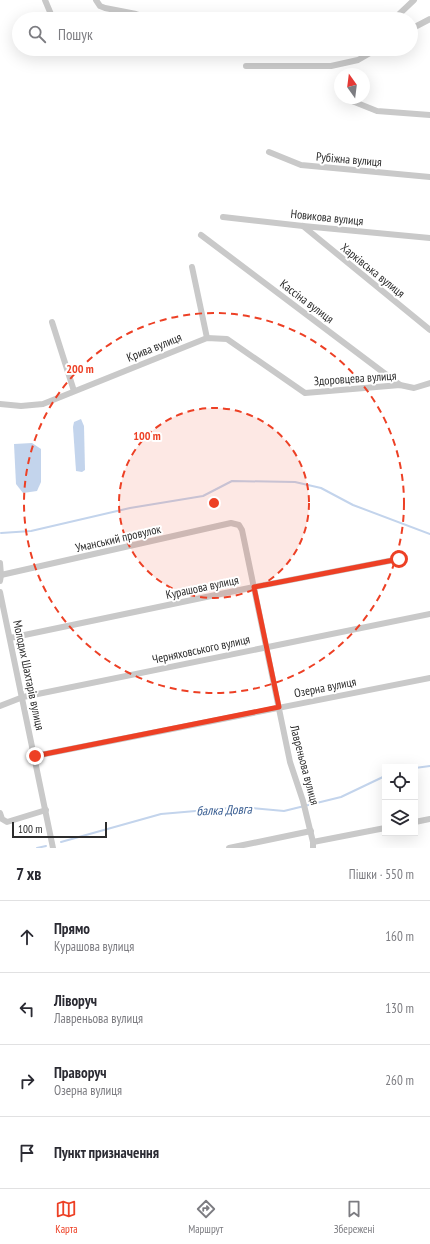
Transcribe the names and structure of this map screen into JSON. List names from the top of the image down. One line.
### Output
{"streets":{"street":["Рубіжна вулиця","Новикова вулиця","Харківська вулиця","Кассіна вулиця","Крива вулиця","Здоровцева вулиця","Уманський провулок","Курашова вулиця","Черняховського вулиця","Молодих Шахтарів вулиця","Озерна вулиця","Лавреньова вулиця"]},"crossings":[["Новикова вулиця","Харківська вулиця"],["Кассіна вулиця","Здоровцева вулиця"],["Крива вулиця","Здоровцева вулиця"],["Уманський провулок","Лавреньова вулиця"],["Курашова вулиця","Молодих Шахтарів вулиця"],["Курашова вулиця","Лавреньова вулиця"],["Черняховського вулиця","Молодих Шахтарів вулиця"],["Черняховського вулиця","Лавреньова вулиця"],["Молодих Шахтарів вулиця","Озерна вулиця"],["Озерна вулиця","Лавреньова вулиця"]],"water":["балка Довга"],"scale_bar":"100 m","north":"top","page":{"search":"Пошук","scale":"100 m","heading":["7 хв","Пішки · 550 m"],"list":[["Прямо","Курашова вулиця","160 m"],["Ліворуч","Лавреньова вулиця","130 m"],["Праворуч","Озерна вулиця","260 m"],"Пункт призначення"],"nav":["Карта","Маршрут","Збережені"]},"rings":["200 m","100 m"]}
